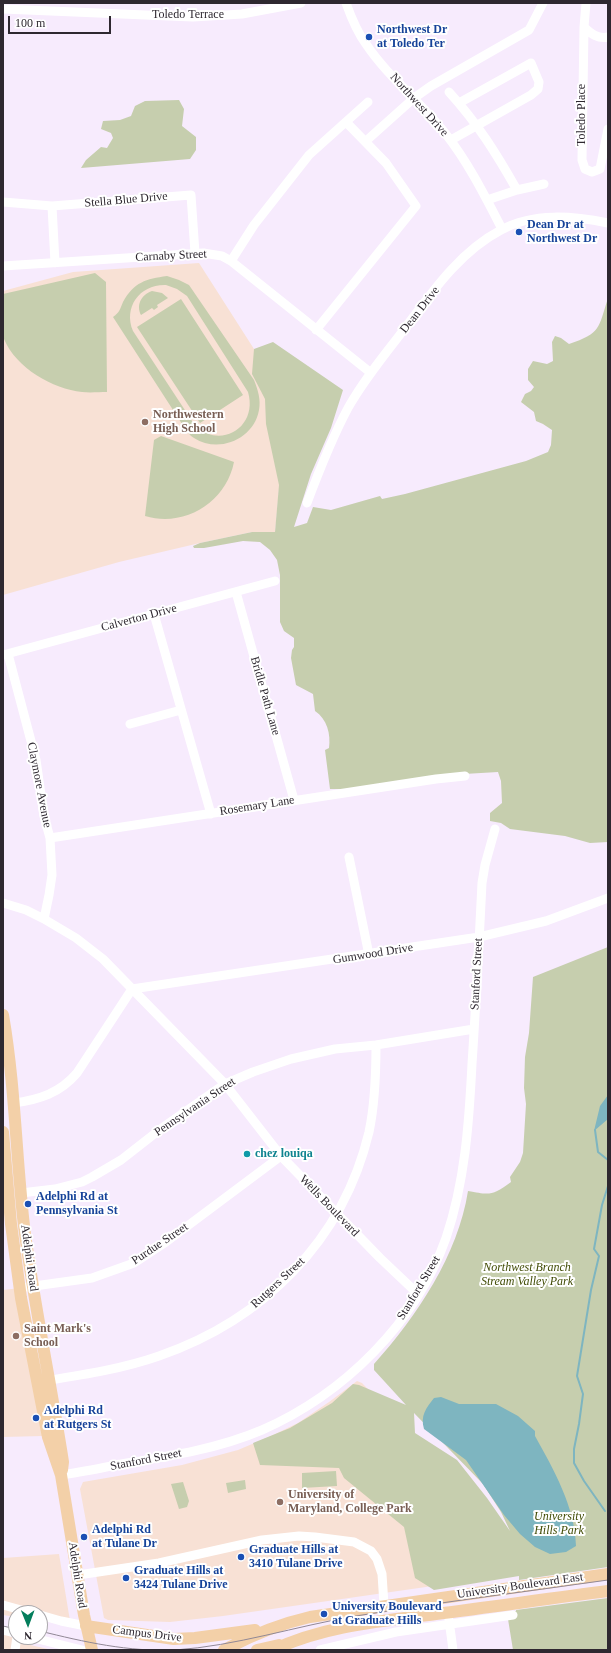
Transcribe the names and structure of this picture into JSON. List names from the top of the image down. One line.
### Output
{"streets":{"main road":["Adelphi Road","University Boulevard East","Campus Drive"],"street":["Toledo Terrace","Northwest Drive","Toledo Place","Stella Blue Drive","Carnaby Street","Dean Drive","Calverton Drive","Bridle Path Lane","Claymore Avenue","Rosemary Lane","Gumwood Drive","Stanford Street","Pennsylvania Street","Wells Boulevard","Purdue Street","Rutgers Street"]},"crossings":[["Northwest Drive","Dean Drive"],["Stella Blue Drive","Carnaby Street"],["Carnaby Street","Dean Drive"],["Calverton Drive","Bridle Path Lane"],["Calverton Drive","Claymore Avenue"],["Bridle Path Lane","Rosemary Lane"],["Claymore Avenue","Rosemary Lane"],["Claymore Avenue","Wells Boulevard"],["Gumwood Drive","Stanford Street"],["Gumwood Drive","Wells Boulevard"],["Stanford Street","Pennsylvania Street"],["Stanford Street","Wells Boulevard"],["Stanford Street","Adelphi Road"],["Pennsylvania Street","Wells Boulevard"],["Pennsylvania Street","Adelphi Road"],["Pennsylvania Street","Rutgers Street"],["Wells Boulevard","Purdue Street"],["Wells Boulevard","Rutgers Street"],["Purdue Street","Adelphi Road"],["Adelphi Road","Rutgers Street"],["Adelphi Road","Campus Drive"],["University Boulevard East","Campus Drive"]],"parks":["Northwest Branch Stream Valley Park","University Hills Park"],"places":["Northwest Dr at Toledo Ter","Dean Dr at Northwest Dr","Northwestern High School","chez louiqa","Adelphi Rd at Pennsylvania St","Saint Mark's School","Adelphi Rd at Rutgers St","University of Maryland, College Park","Adelphi Rd at Tulane Dr","Graduate Hills at 3410 Tulane Drive","Graduate Hills at 3424 Tulane Drive","University Boulevard at Graduate Hills"],"scale_bar":"100 m","north":"bottom"}
